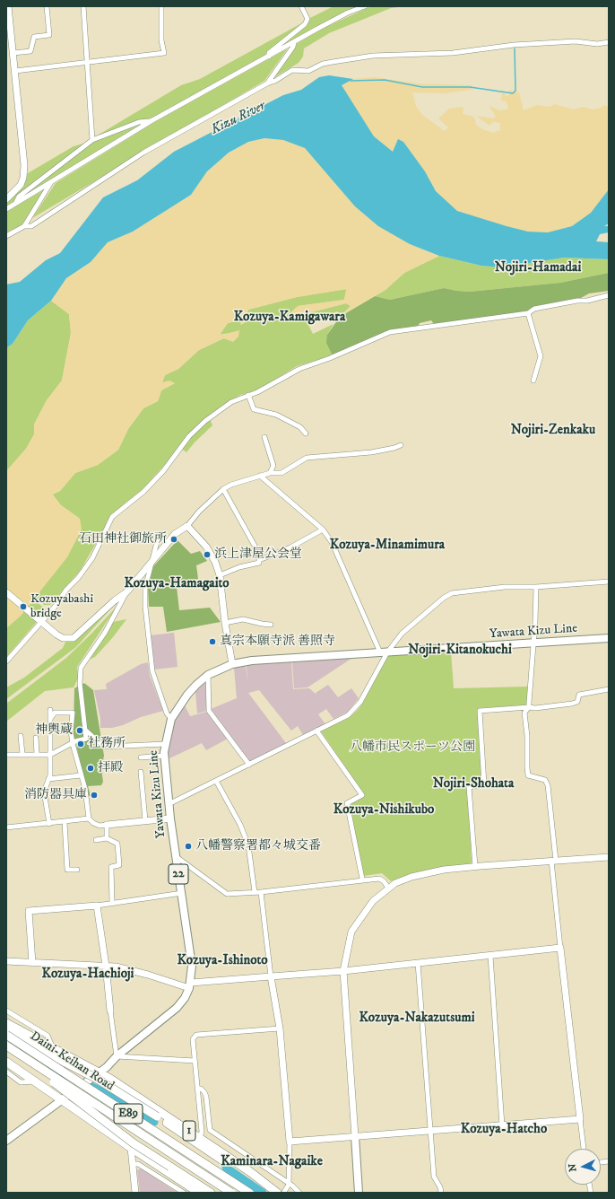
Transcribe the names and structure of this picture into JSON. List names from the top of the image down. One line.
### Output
{"streets":{"highway":["Daini-Keihan Road","E89","1"],"main road":["Yawata Kizu Line","22"]},"districts":["Nojiri-Hamadai","Kozuya-Kamigawara","Nojiri-Zenkaku","Kozuya-Minamimura","Kozuya-Hamagaito","Nojiri-Kitanokuchi","Nojiri-Shohata","Kozuya-Nishikubo","Kozuya-Ishinoto","Kozuya-Hachioji","Kozuya-Nakazutsumi","Kozuya-Hatcho","Kaminara-Nagaike"],"water":["Kizu River"],"parks":["八幡市民スポーツ公園"],"places":["石田神社御旅所","浜上津屋公会堂","Kozuyabashi bridge","真宗本願寺派 善照寺","神輿蔵","社務所","拝殿","消防器具庫","八幡警察署都々城交番"],"north":"left"}
